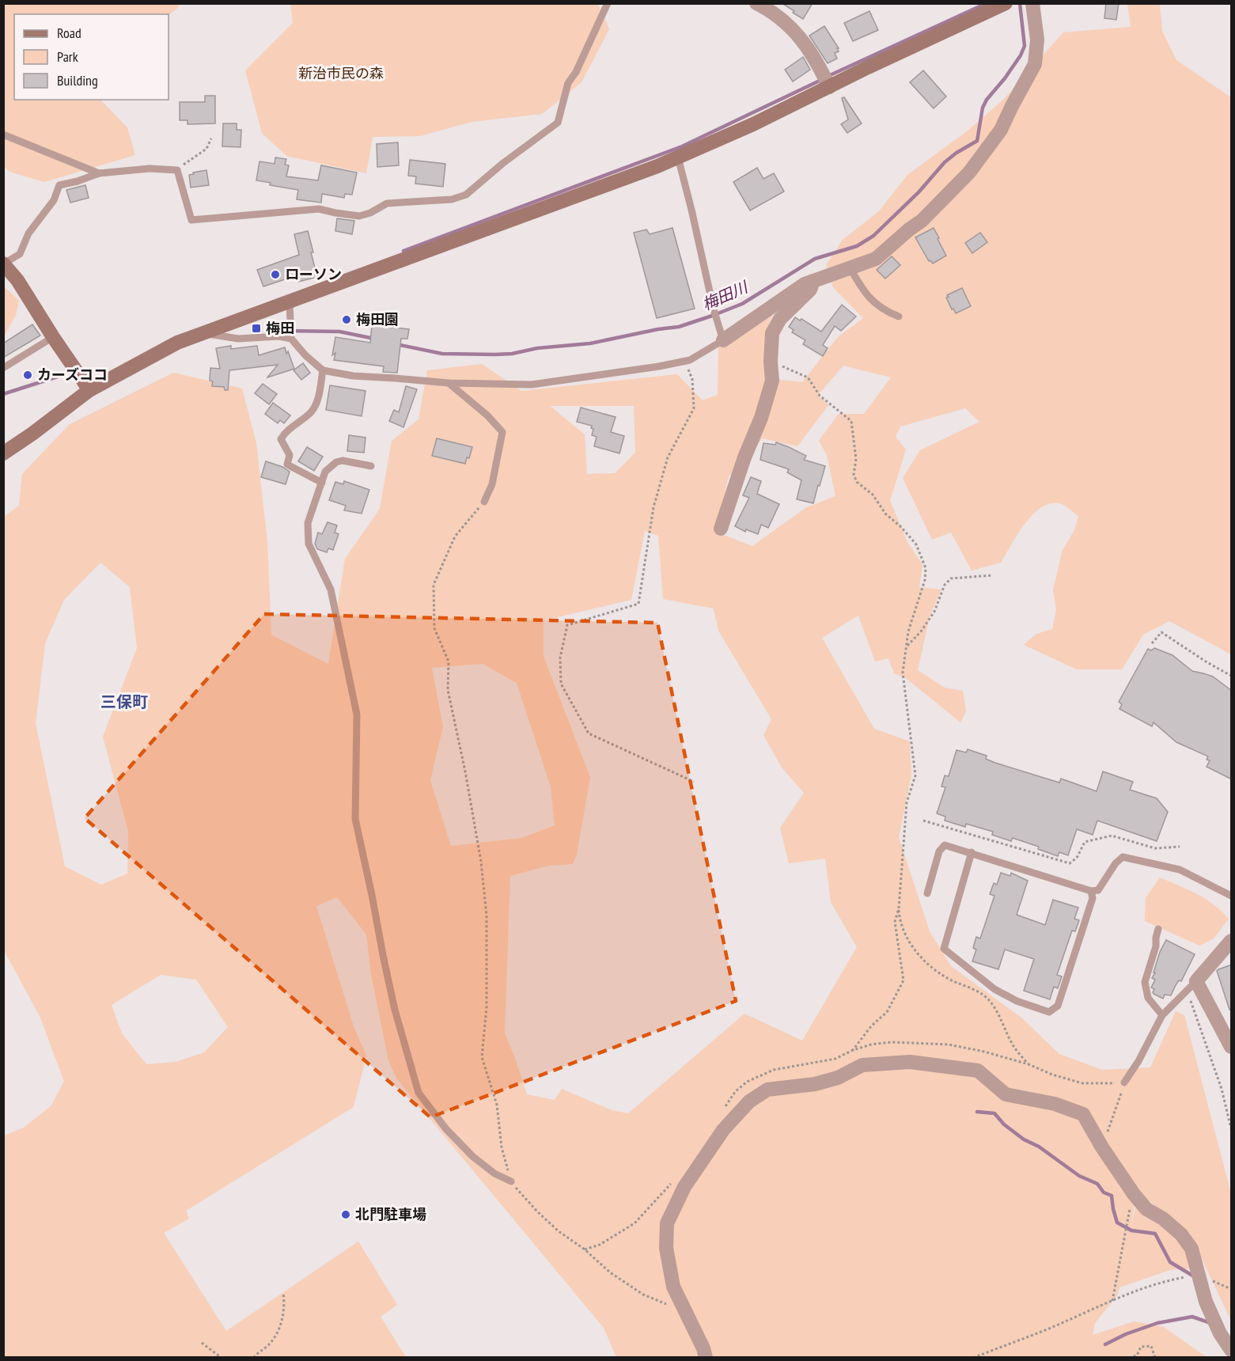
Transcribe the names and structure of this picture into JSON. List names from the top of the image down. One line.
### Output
{"districts":["三保町"],"water":["梅田川"],"parks":["新治市民の森"],"places":{"other":["ローソン","梅田園","カーズココ","北門駐車場"],"transit":["梅田"]},"legend":["Road","Park","Building"]}
